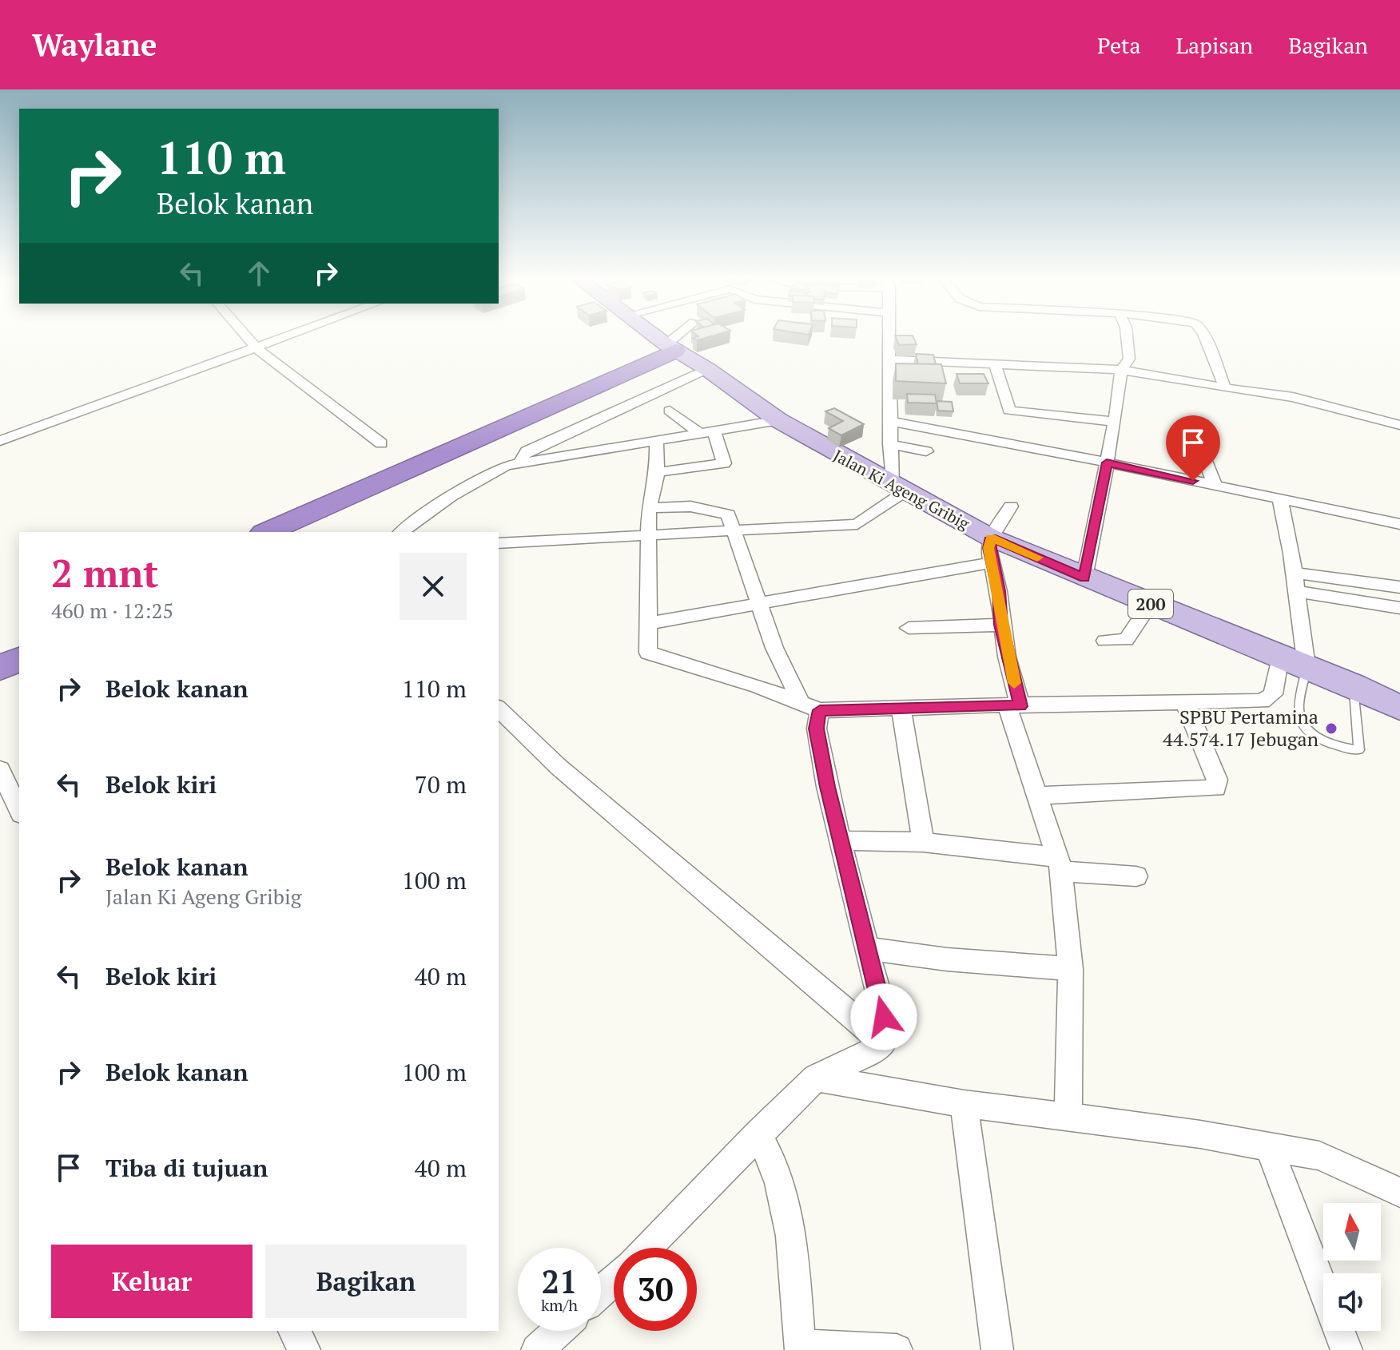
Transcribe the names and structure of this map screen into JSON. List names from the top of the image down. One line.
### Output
{"streets":{"main road":["Jalan Ki Ageng Gribig","200"]},"places":["SPBU Pertamina 44.574.17 Jebugan"],"north":"top","page":{"header":"Waylane","nav":["Peta","Lapisan","Bagikan"],"turn":["110 m","Belok kanan"],"heading":["2 mnt","460 m · 12:25"],"list":[{"name":"Belok kanan","value":"110 m"},{"name":"Belok kiri","value":"70 m"},{"name":"Belok kanan","note":"Jalan Ki Ageng Gribig","value":"100 m"},{"name":"Belok kiri","value":"40 m"},{"name":"Belok kanan","value":"100 m"},{"name":"Tiba di tujuan","value":"40 m"}],"buttons":["Keluar","Bagikan"],"speed":"21 km/h","limit":"30"}}
